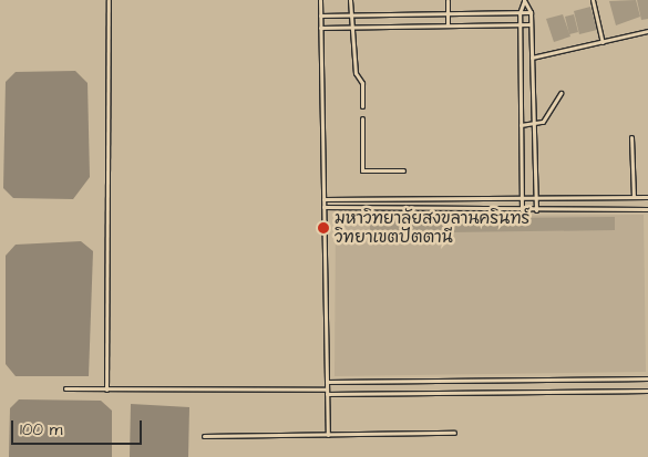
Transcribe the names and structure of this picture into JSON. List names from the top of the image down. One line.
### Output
{"places":["มหาวิทยาลัยสงขลานครินทร์ วิทยาเขตปัตตานี"],"scale_bar":"100 m"}
